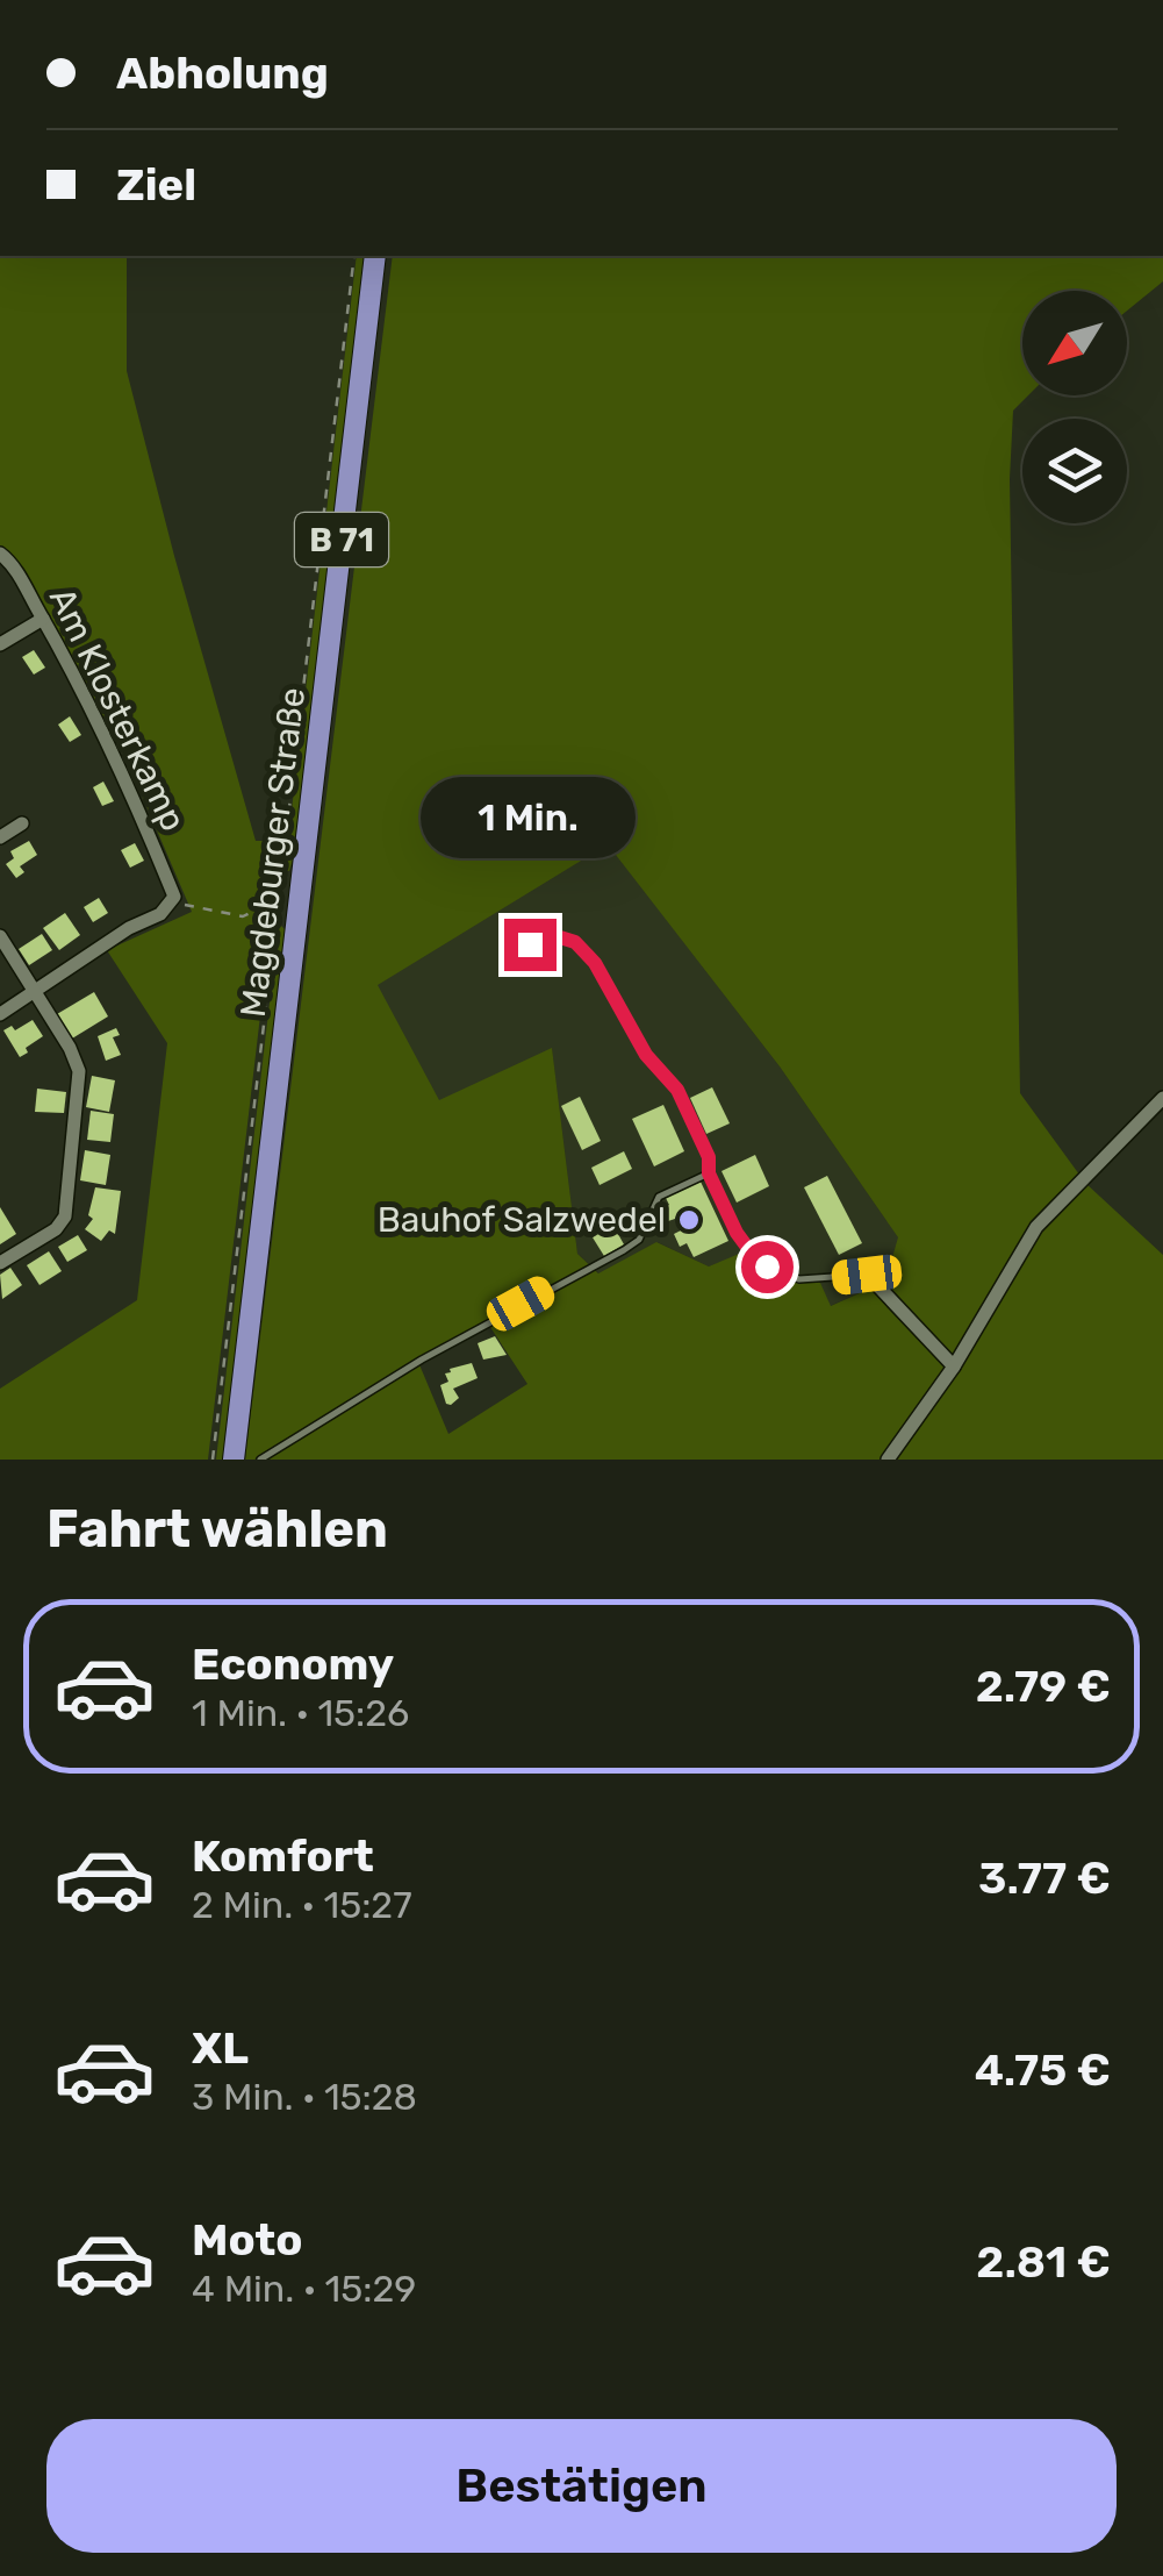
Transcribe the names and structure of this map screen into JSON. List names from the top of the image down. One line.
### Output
{"streets":{"main road":["B 71","Magdeburger Straße"],"street":["Am Klosterkamp"]},"places":["Bauhof Salzwedel"],"north":"bottom left","page":{"banner":["Abholung","Ziel"],"bubble":"1 Min.","heading":"Fahrt wählen","list":[{"name":"Economy","note":"1 Min. · 15:26","value":"2.79 €"},{"name":"Komfort","note":"2 Min. · 15:27","value":"3.77 €"},{"name":"XL","note":"3 Min. · 15:28","value":"4.75 €"},{"name":"Moto","note":"4 Min. · 15:29","value":"2.81 €"}],"buttons":"Bestätigen"}}
